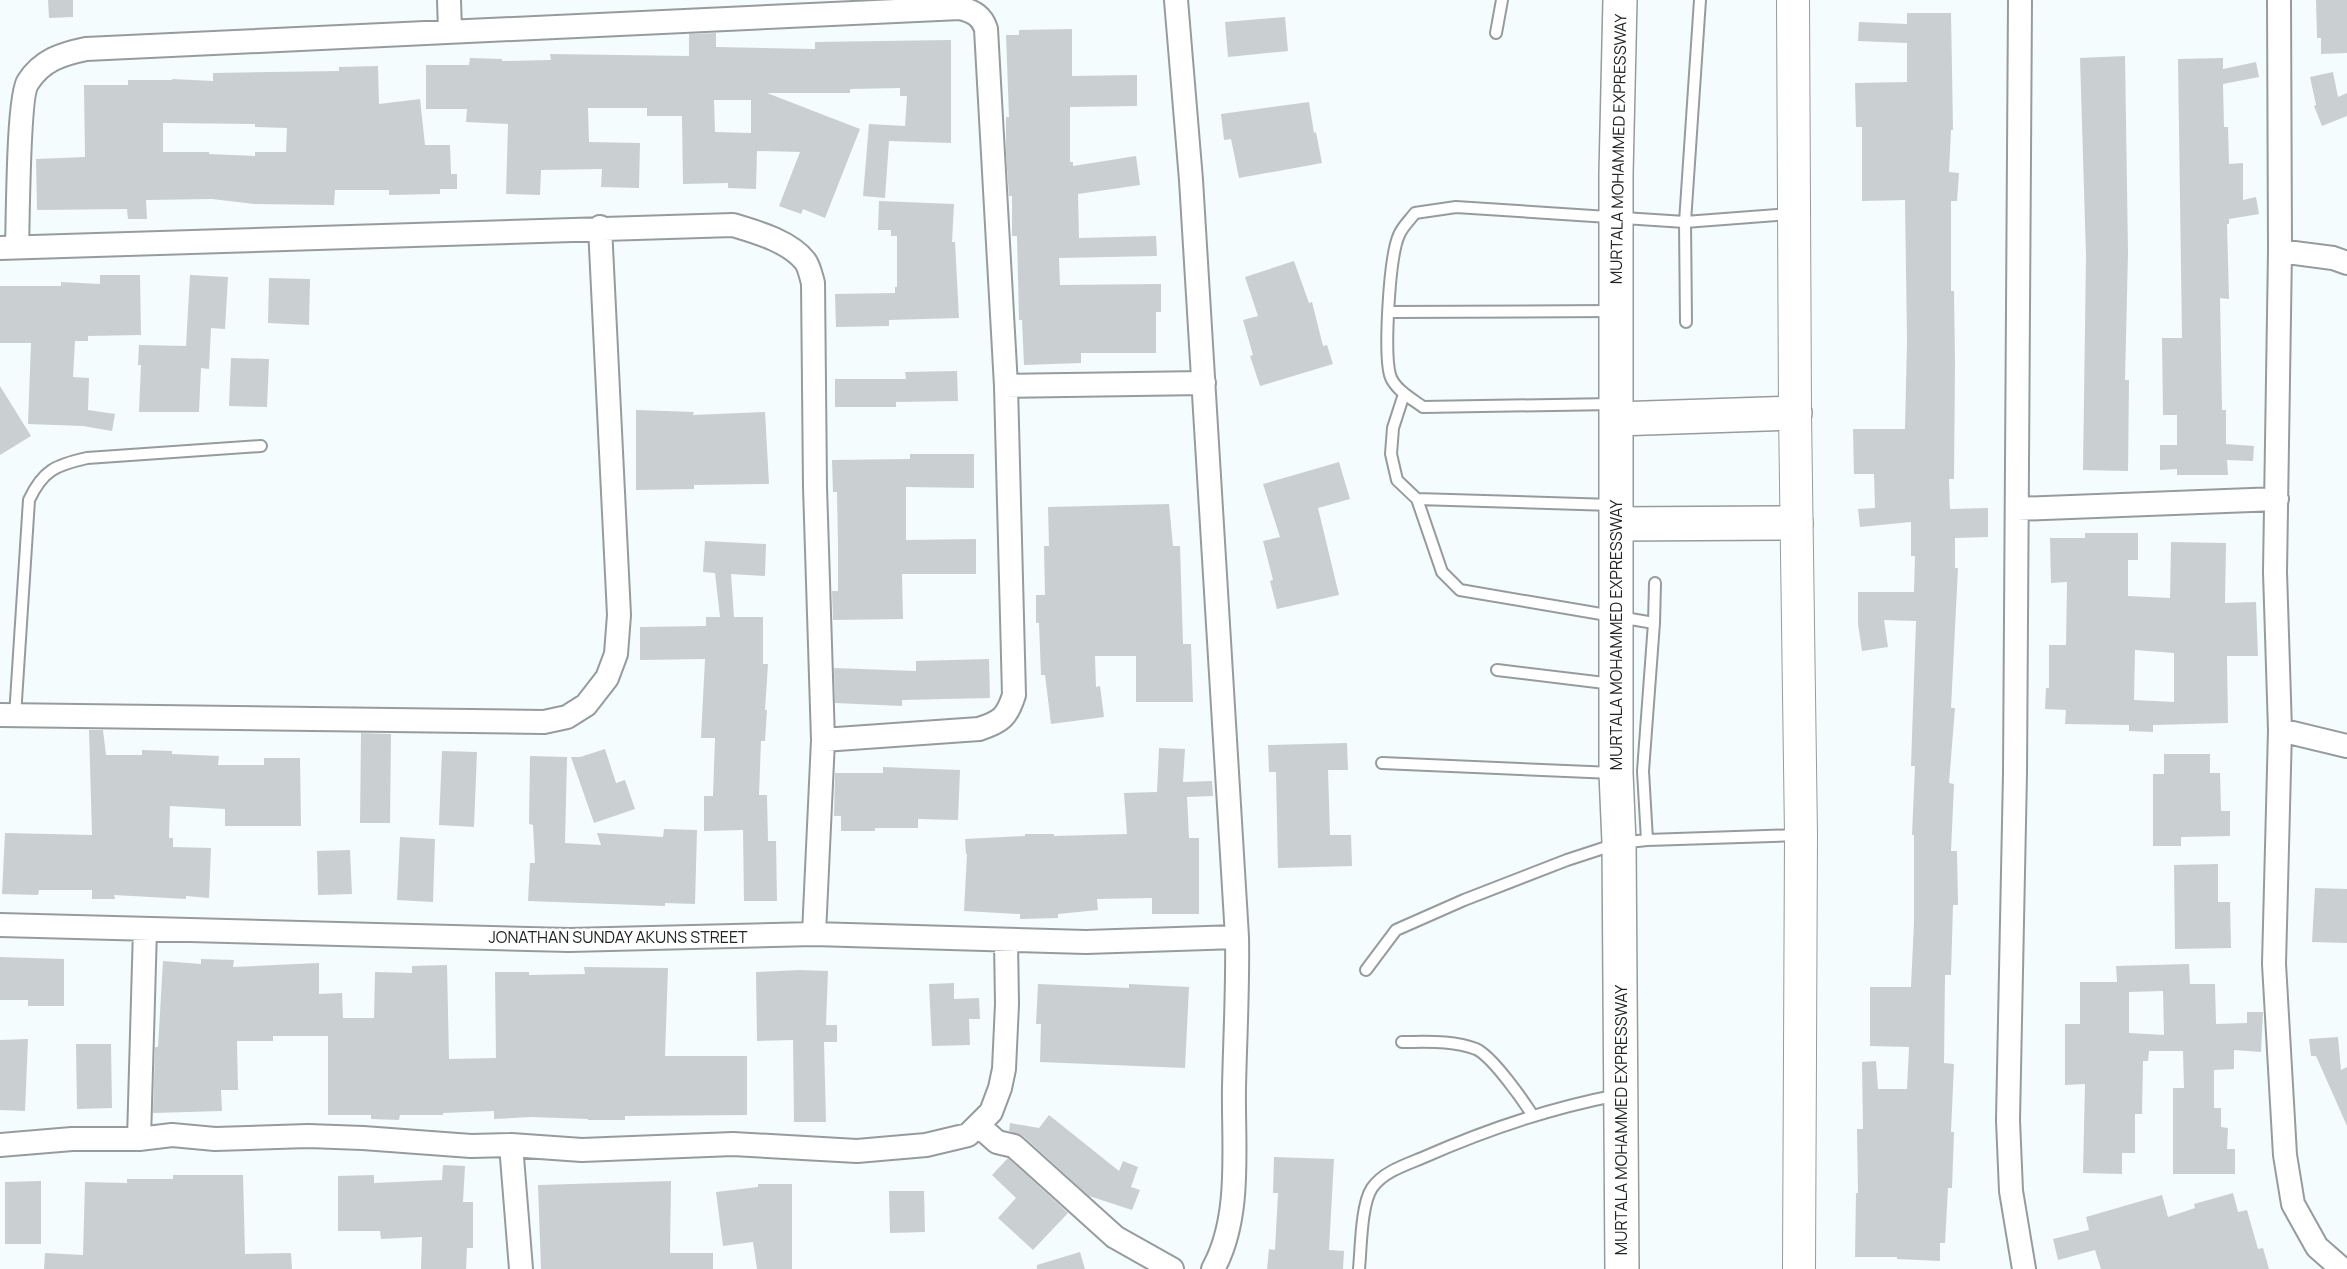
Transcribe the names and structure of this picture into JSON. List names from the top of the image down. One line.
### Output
{"streets":{"main road":["MURTALA MOHAMMED EXPRESSWAY"],"street":["JONATHAN SUNDAY AKUNS STREET"]}}
